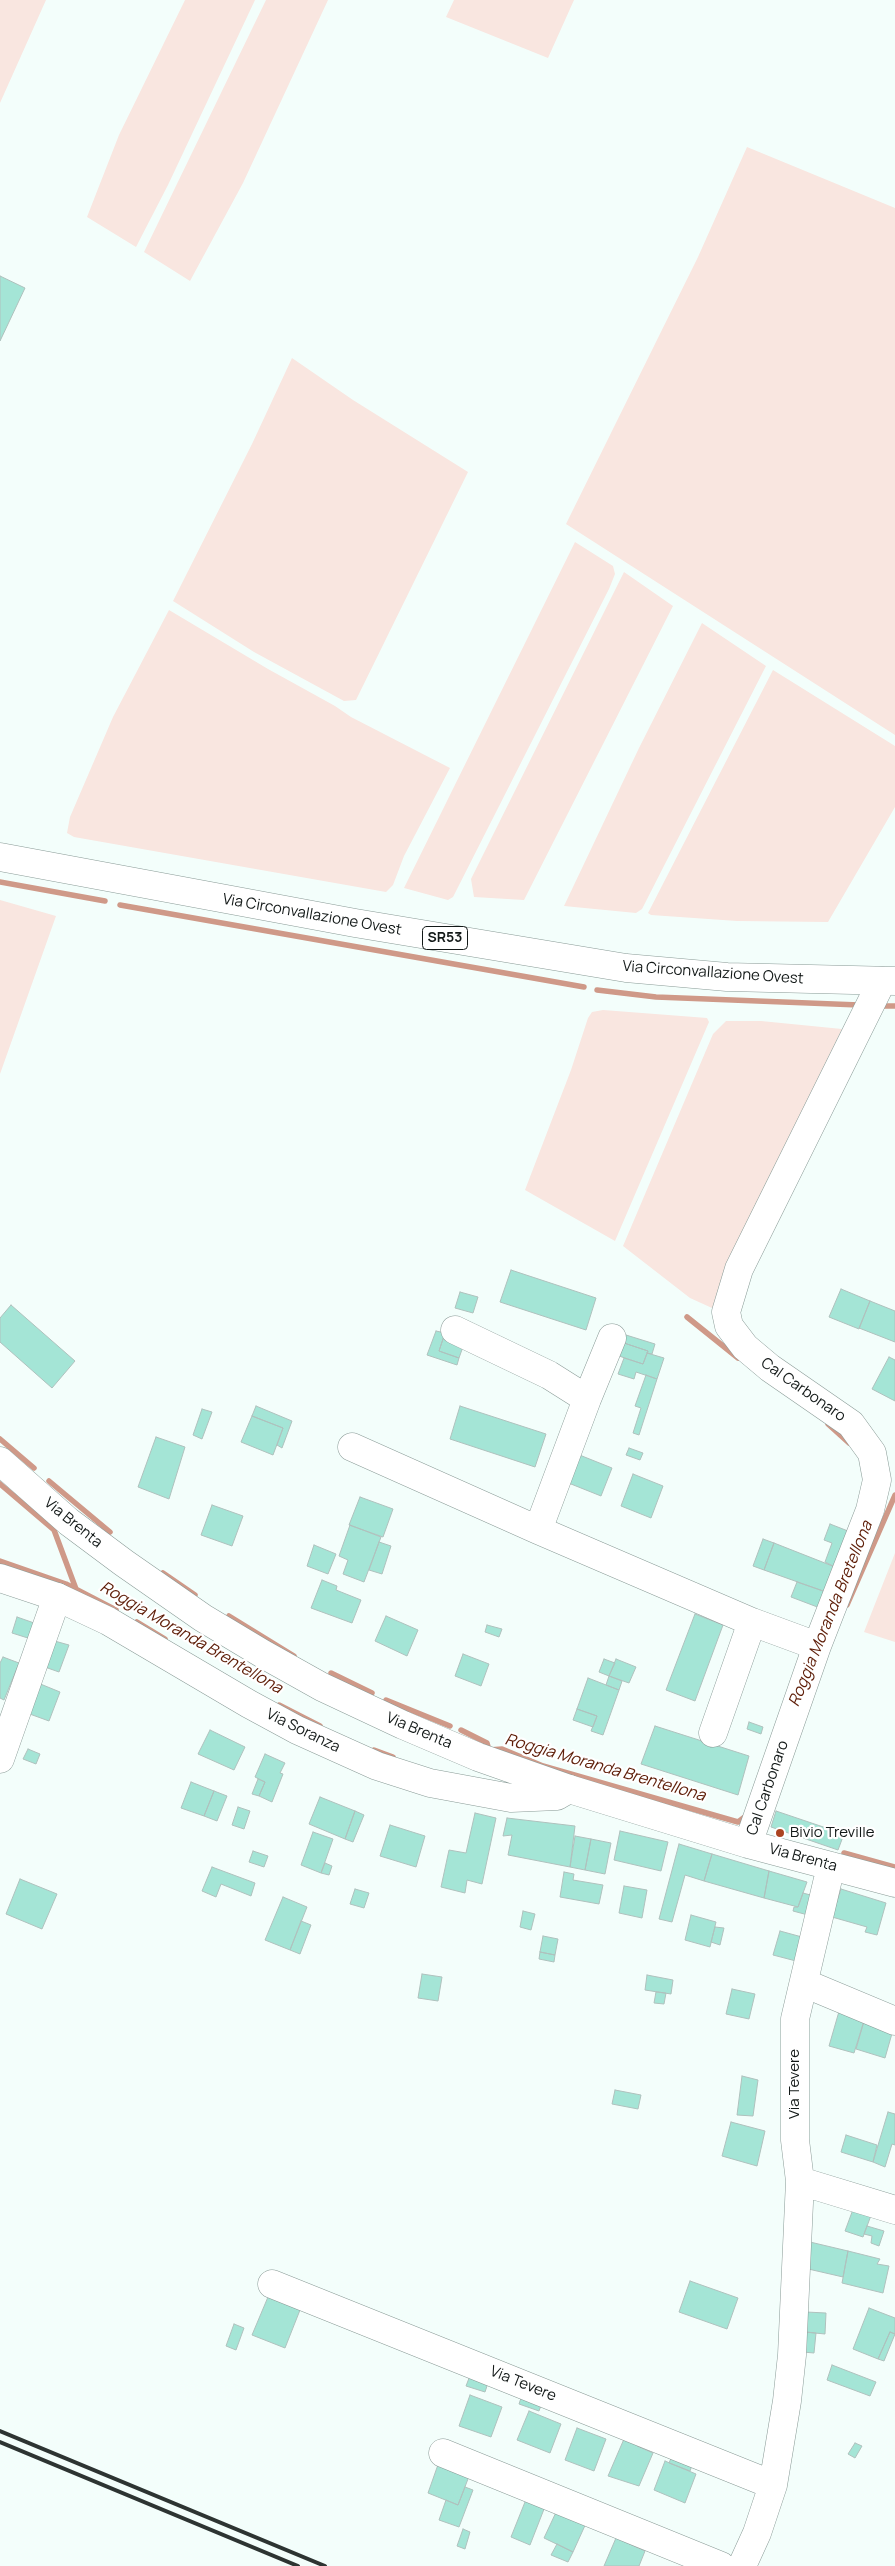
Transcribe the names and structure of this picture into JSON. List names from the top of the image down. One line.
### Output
{"streets":{"street":["Via Circonvallazione Ovest","SR53","Cal Carbonaro","Via Brenta","Via Soranza","Via Tevere"]},"crossings":[["Via Circonvallazione Ovest","Cal Carbonaro"],["Cal Carbonaro","Via Brenta"],["Via Brenta","Via Soranza"],["Via Brenta","Via Tevere"]],"water":["Roggia Moranda Bretellona","Roggia Moranda Brentellona"],"places":["Bivio Treville"]}
